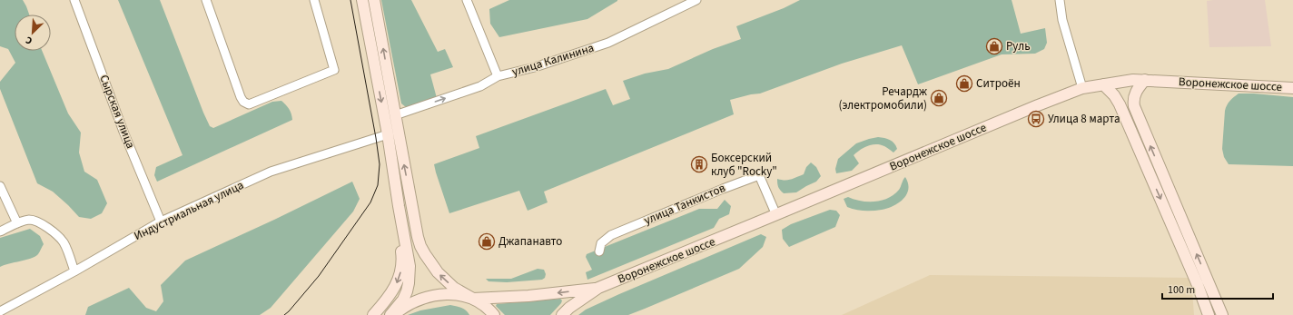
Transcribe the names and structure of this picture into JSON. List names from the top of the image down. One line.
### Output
{"streets":{"main road":["Воронежское шоссе"],"street":["улица Калинина","Сырская улица","улица Танкистов","Индустриальная улица"]},"crossings":[["Воронежское шоссе","улица Танкистов"],["Сырская улица","Индустриальная улица"]],"places":{"shop":["Руль","Ситроён","Речардж (электромобили)","Джапанавто"],"bus stop":["Улица 8 марта"],"building":["Боксерский клуб \"Rocky\""]},"scale_bar":"100 m","north":"bottom left"}
